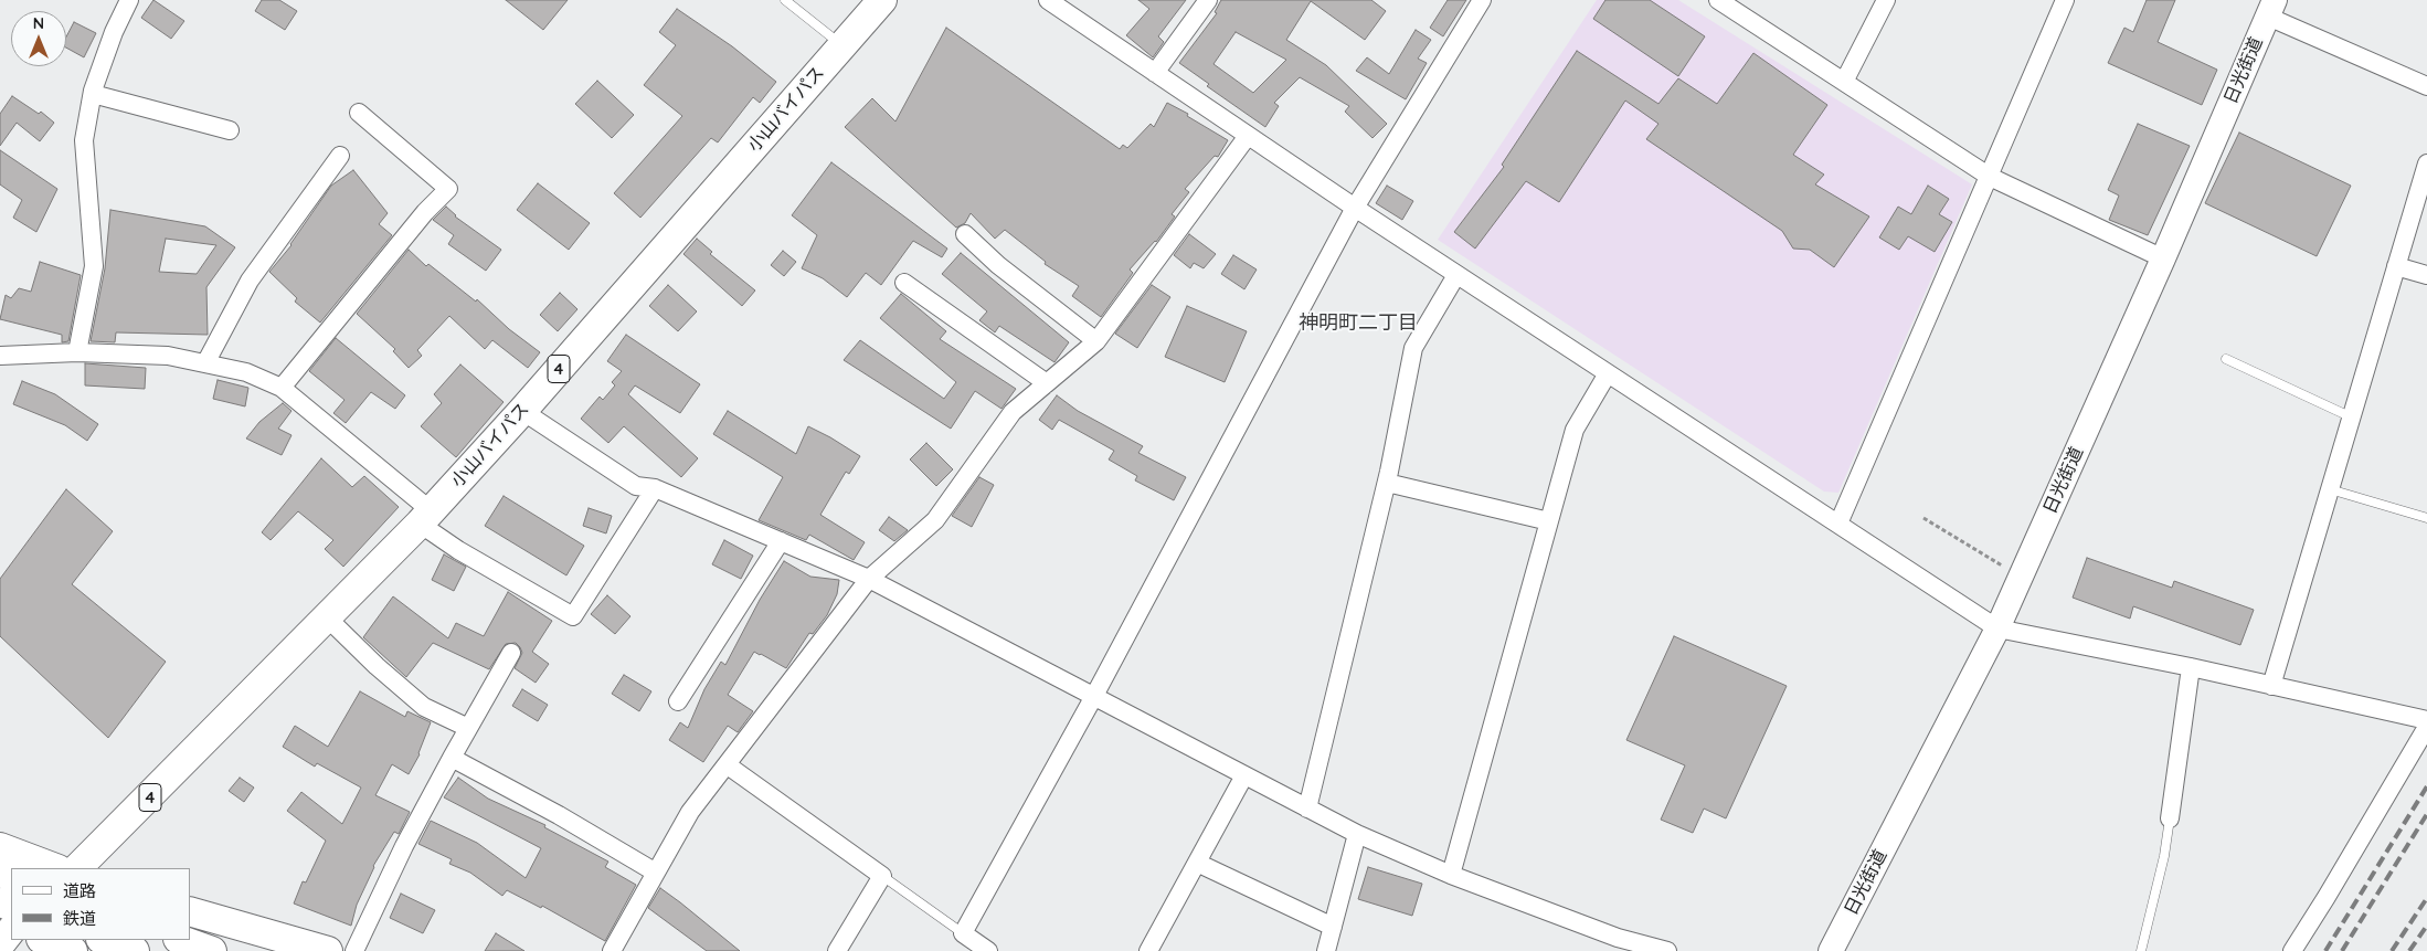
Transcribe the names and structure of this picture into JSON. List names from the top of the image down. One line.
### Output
{"streets":{"highway":["小山バイパス","4"],"main road":["日光街道"]},"districts":["神明町二丁目"],"legend":["道路","鉄道"],"north":"top"}
